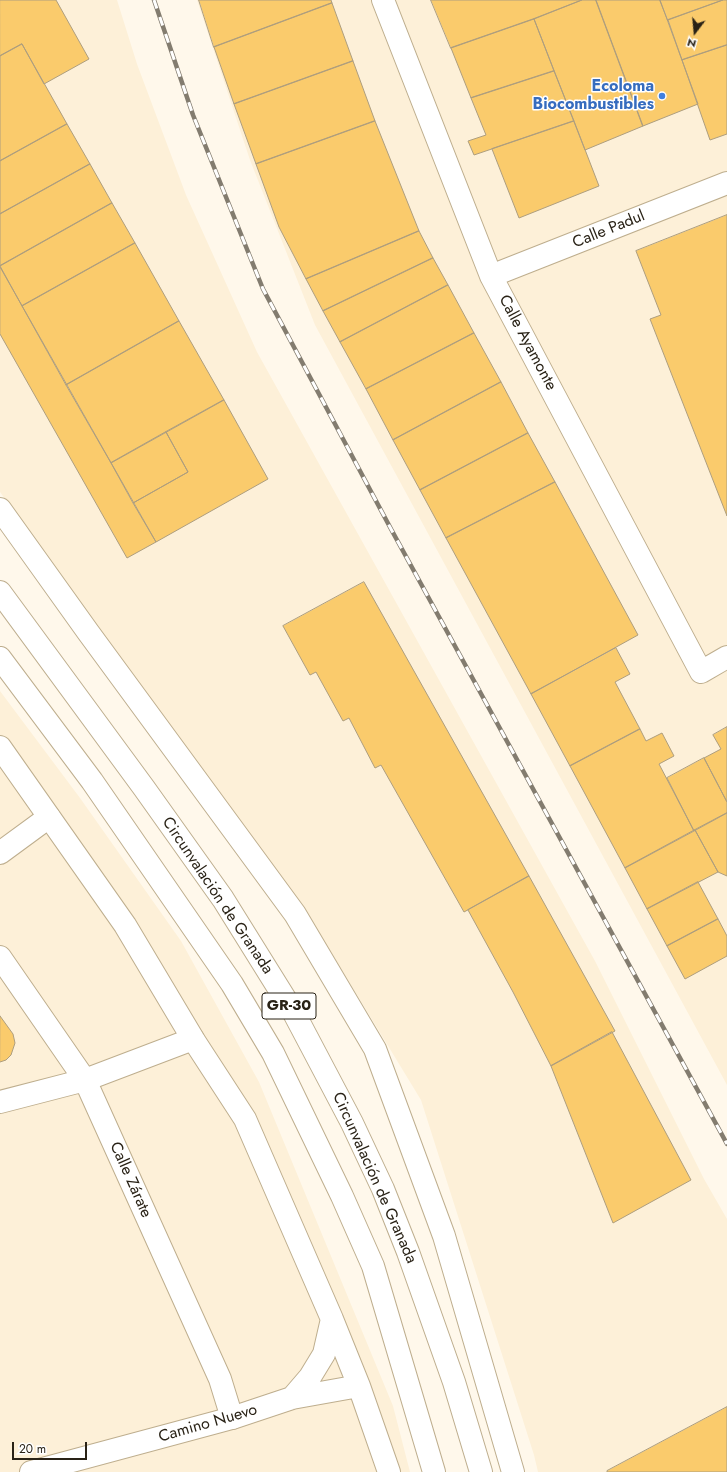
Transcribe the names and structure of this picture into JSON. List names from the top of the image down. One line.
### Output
{"streets":{"main road":["Calle Padul","Calle Ayamonte","Circunvalación de Granada","GR-30","Calle Zárate","Camino Nuevo"]},"crossings":[["Calle Padul","Calle Ayamonte"],["Calle Zárate","Camino Nuevo"]],"places":["Ecoloma Biocombustibles"],"scale_bar":"20 m","north":"bottom"}
